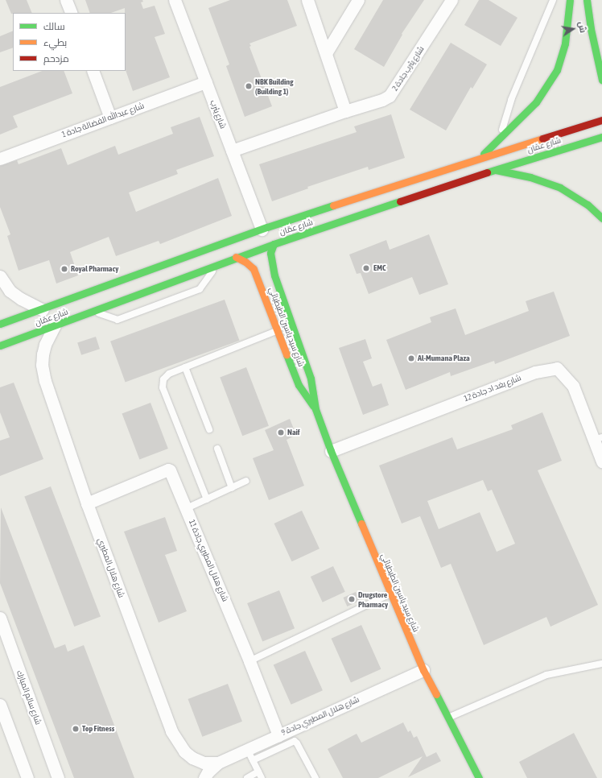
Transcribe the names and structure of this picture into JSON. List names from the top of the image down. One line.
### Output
{"streets":{"main road":["شارع عمّان","شارع سيد ياسين الطبطبائي"],"street":["شارع يثرب جادة 2","شارع يثرب","شارع عبدالله الفضالة جادة 1","شارع بغد اد جادة 12","شارع هلال المطيري جادة 11","شارع هلال المطيري","شارع سالم المبارك","شارع هلال المطيري جادة 9"]},"crossings":[["شارع يثرب جادة 2","شارع يثرب"],["شارع يثرب","شارع عبدالله الفضالة جادة 1"],["شارع يثرب","شارع عمّان"],["شارع عمّان","شارع سيد ياسين الطبطبائي"],["شارع عمّان","شارع هلال المطيري"],["شارع سيد ياسين الطبطبائي","شارع بغد اد جادة 12"],["شارع سيد ياسين الطبطبائي","شارع هلال المطيري جادة 9"],["شارع هلال المطيري جادة 11","شارع هلال المطيري"],["شارع هلال المطيري جادة 11","شارع هلال المطيري جادة 9"],["شارع هلال المطيري","شارع هلال المطيري جادة 9"]],"places":["NBK Building (Building 1)","EMC","Royal Pharmacy","Al-Mumana Plaza","Naif","Drugstore Pharmacy","Top Fitness"],"legend":["سالك","بطيء","مزدحم"],"north":"right"}
